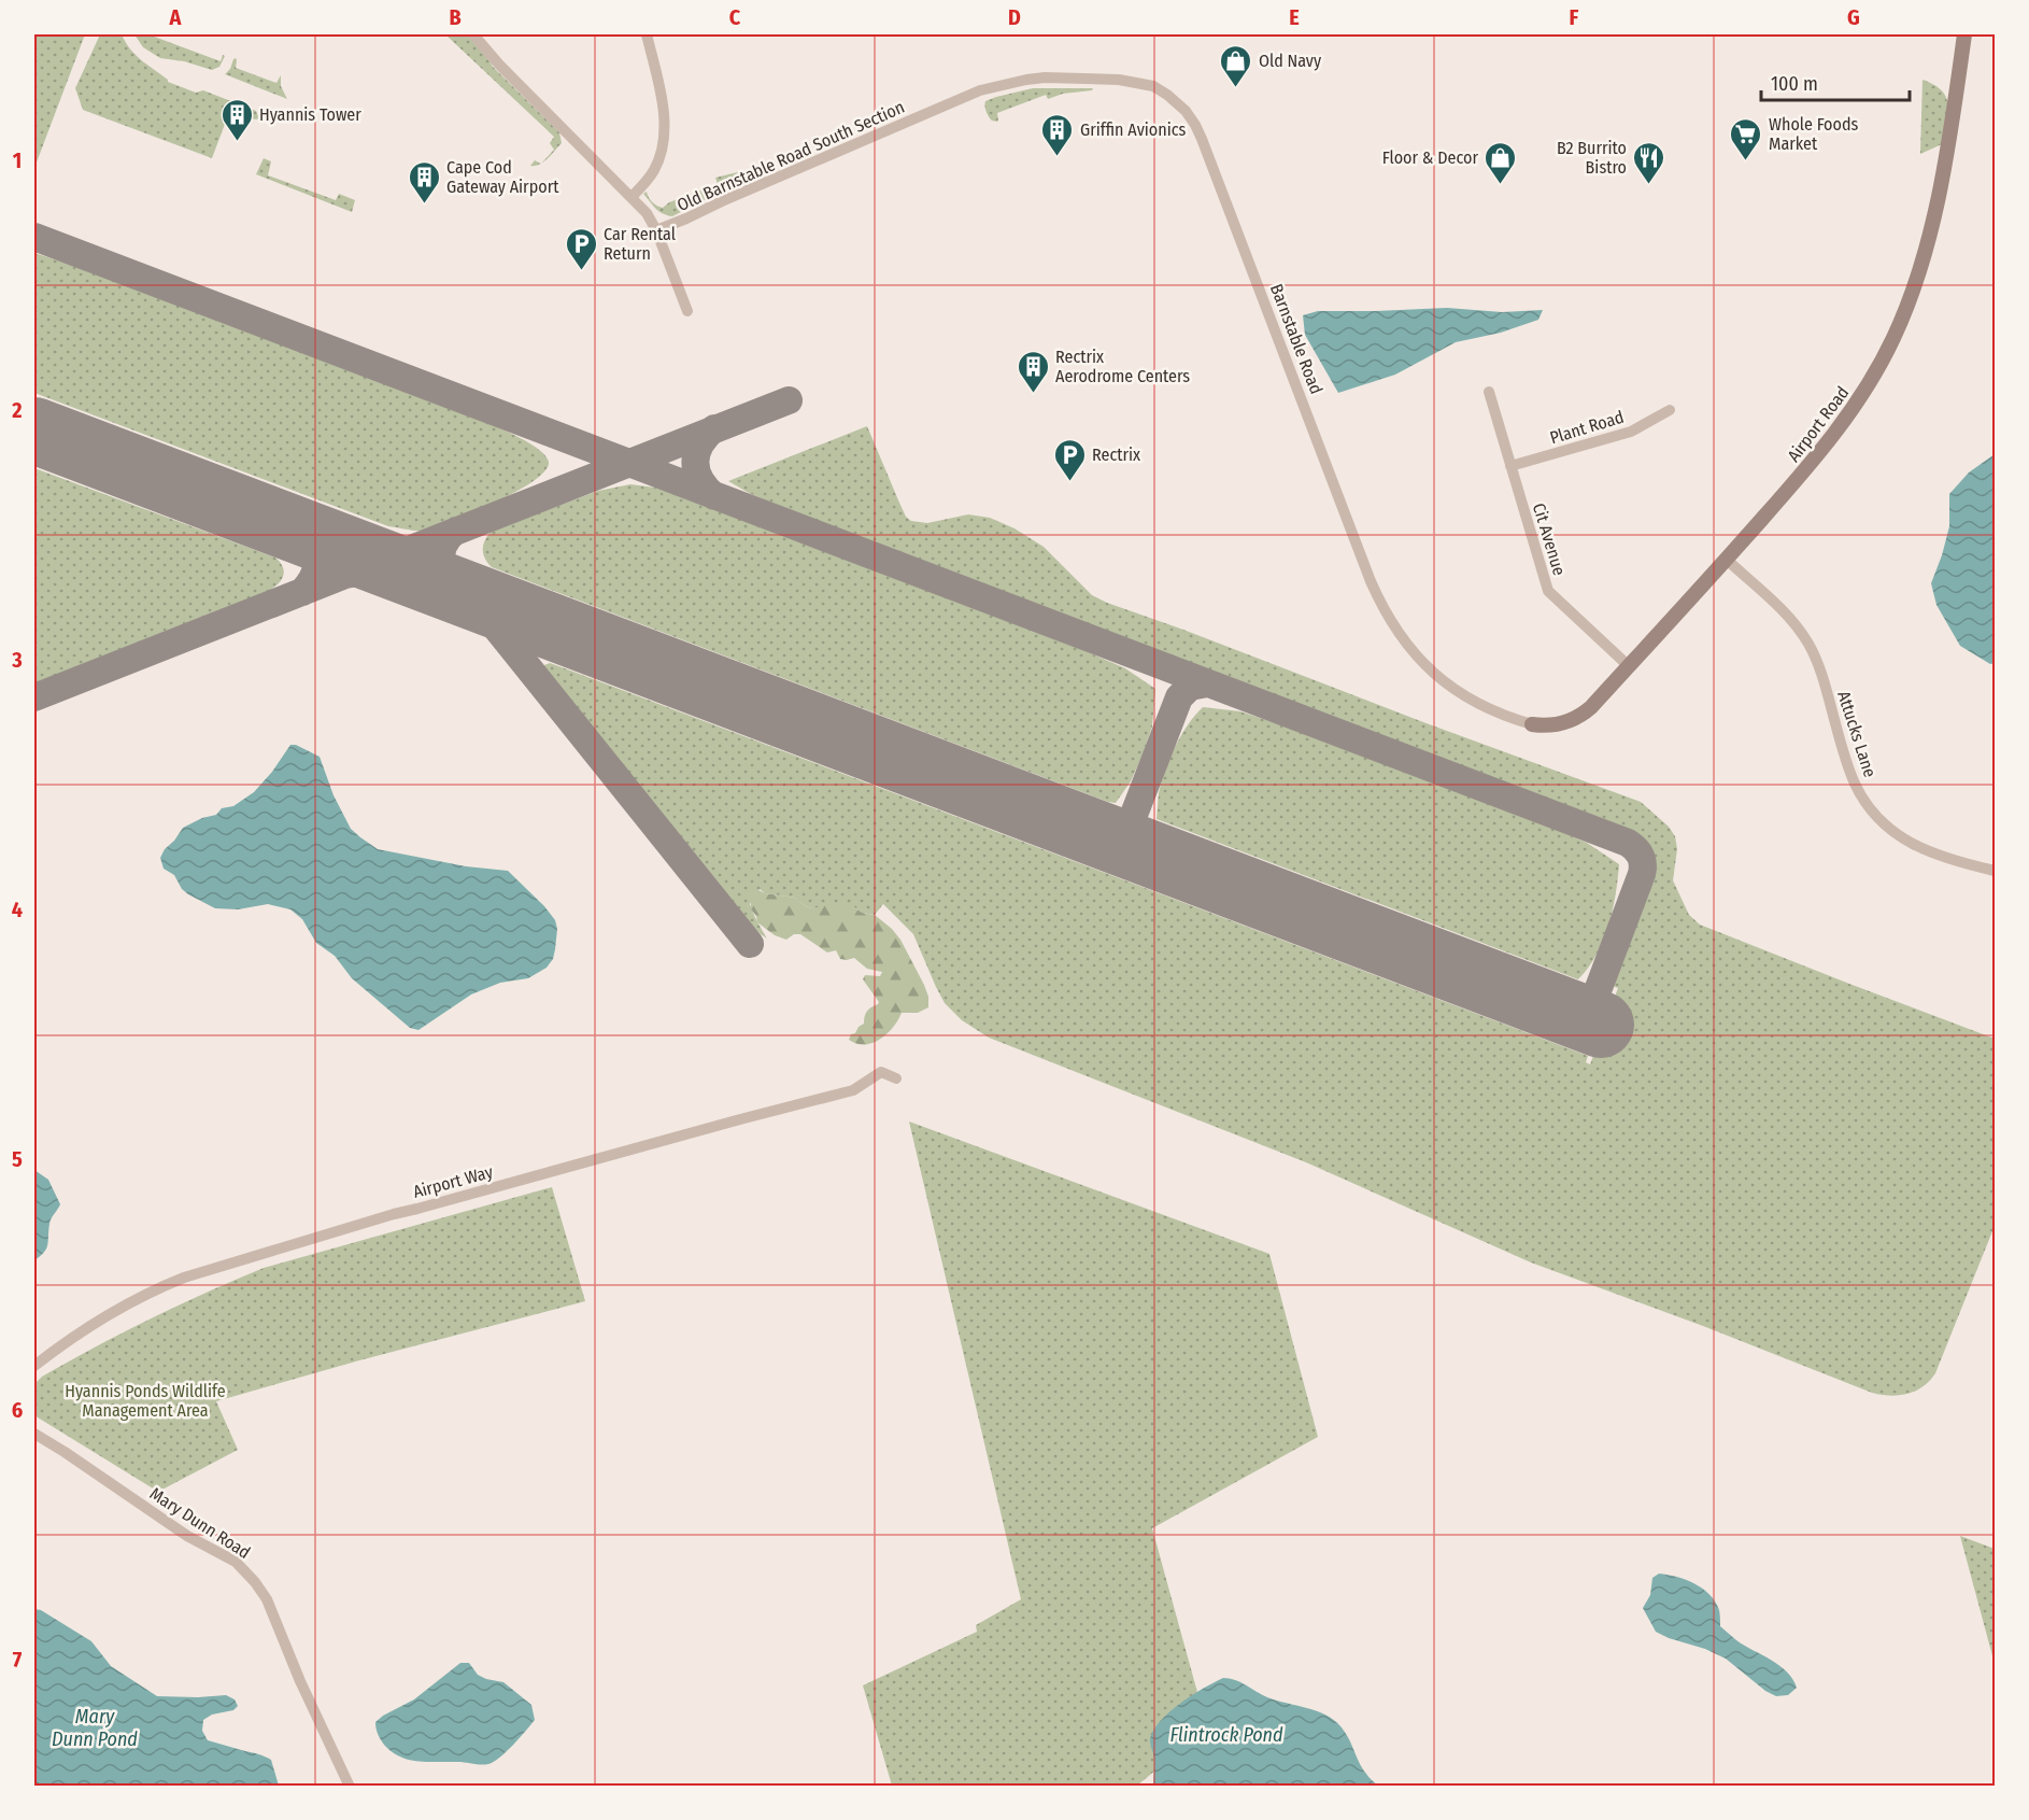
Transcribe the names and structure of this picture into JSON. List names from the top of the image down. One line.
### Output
{"streets":{"street":["Old Barnstable Road South Section","Barnstable Road","Airport Road","Plant Road","Cit Avenue","Attucks Lane","Airport Way","Mary Dunn Road"]},"crossings":[["Old Barnstable Road South Section","Barnstable Road"],["Barnstable Road","Airport Road"],["Airport Road","Cit Avenue"],["Airport Road","Attucks Lane"],["Plant Road","Cit Avenue"]],"water":["Mary Dunn Pond","Flintrock Pond"],"parks":["Hyannis Ponds Wildlife Management Area"],"places":{"shop":["Old Navy","Floor & Decor"],"building":["Hyannis Tower","Griffin Avionics","Cape Cod Gateway Airport","Rectrix Aerodrome Centers"],"supermarket":["Whole Foods Market"],"restaurant":["B2 Burrito Bistro"],"parking":["Car Rental Return","Rectrix"]},"scale_bar":"100 m","grid":{"columns":["A","B","C","D","E","F","G"],"rows":["1","2","3","4","5","6","7"]}}
